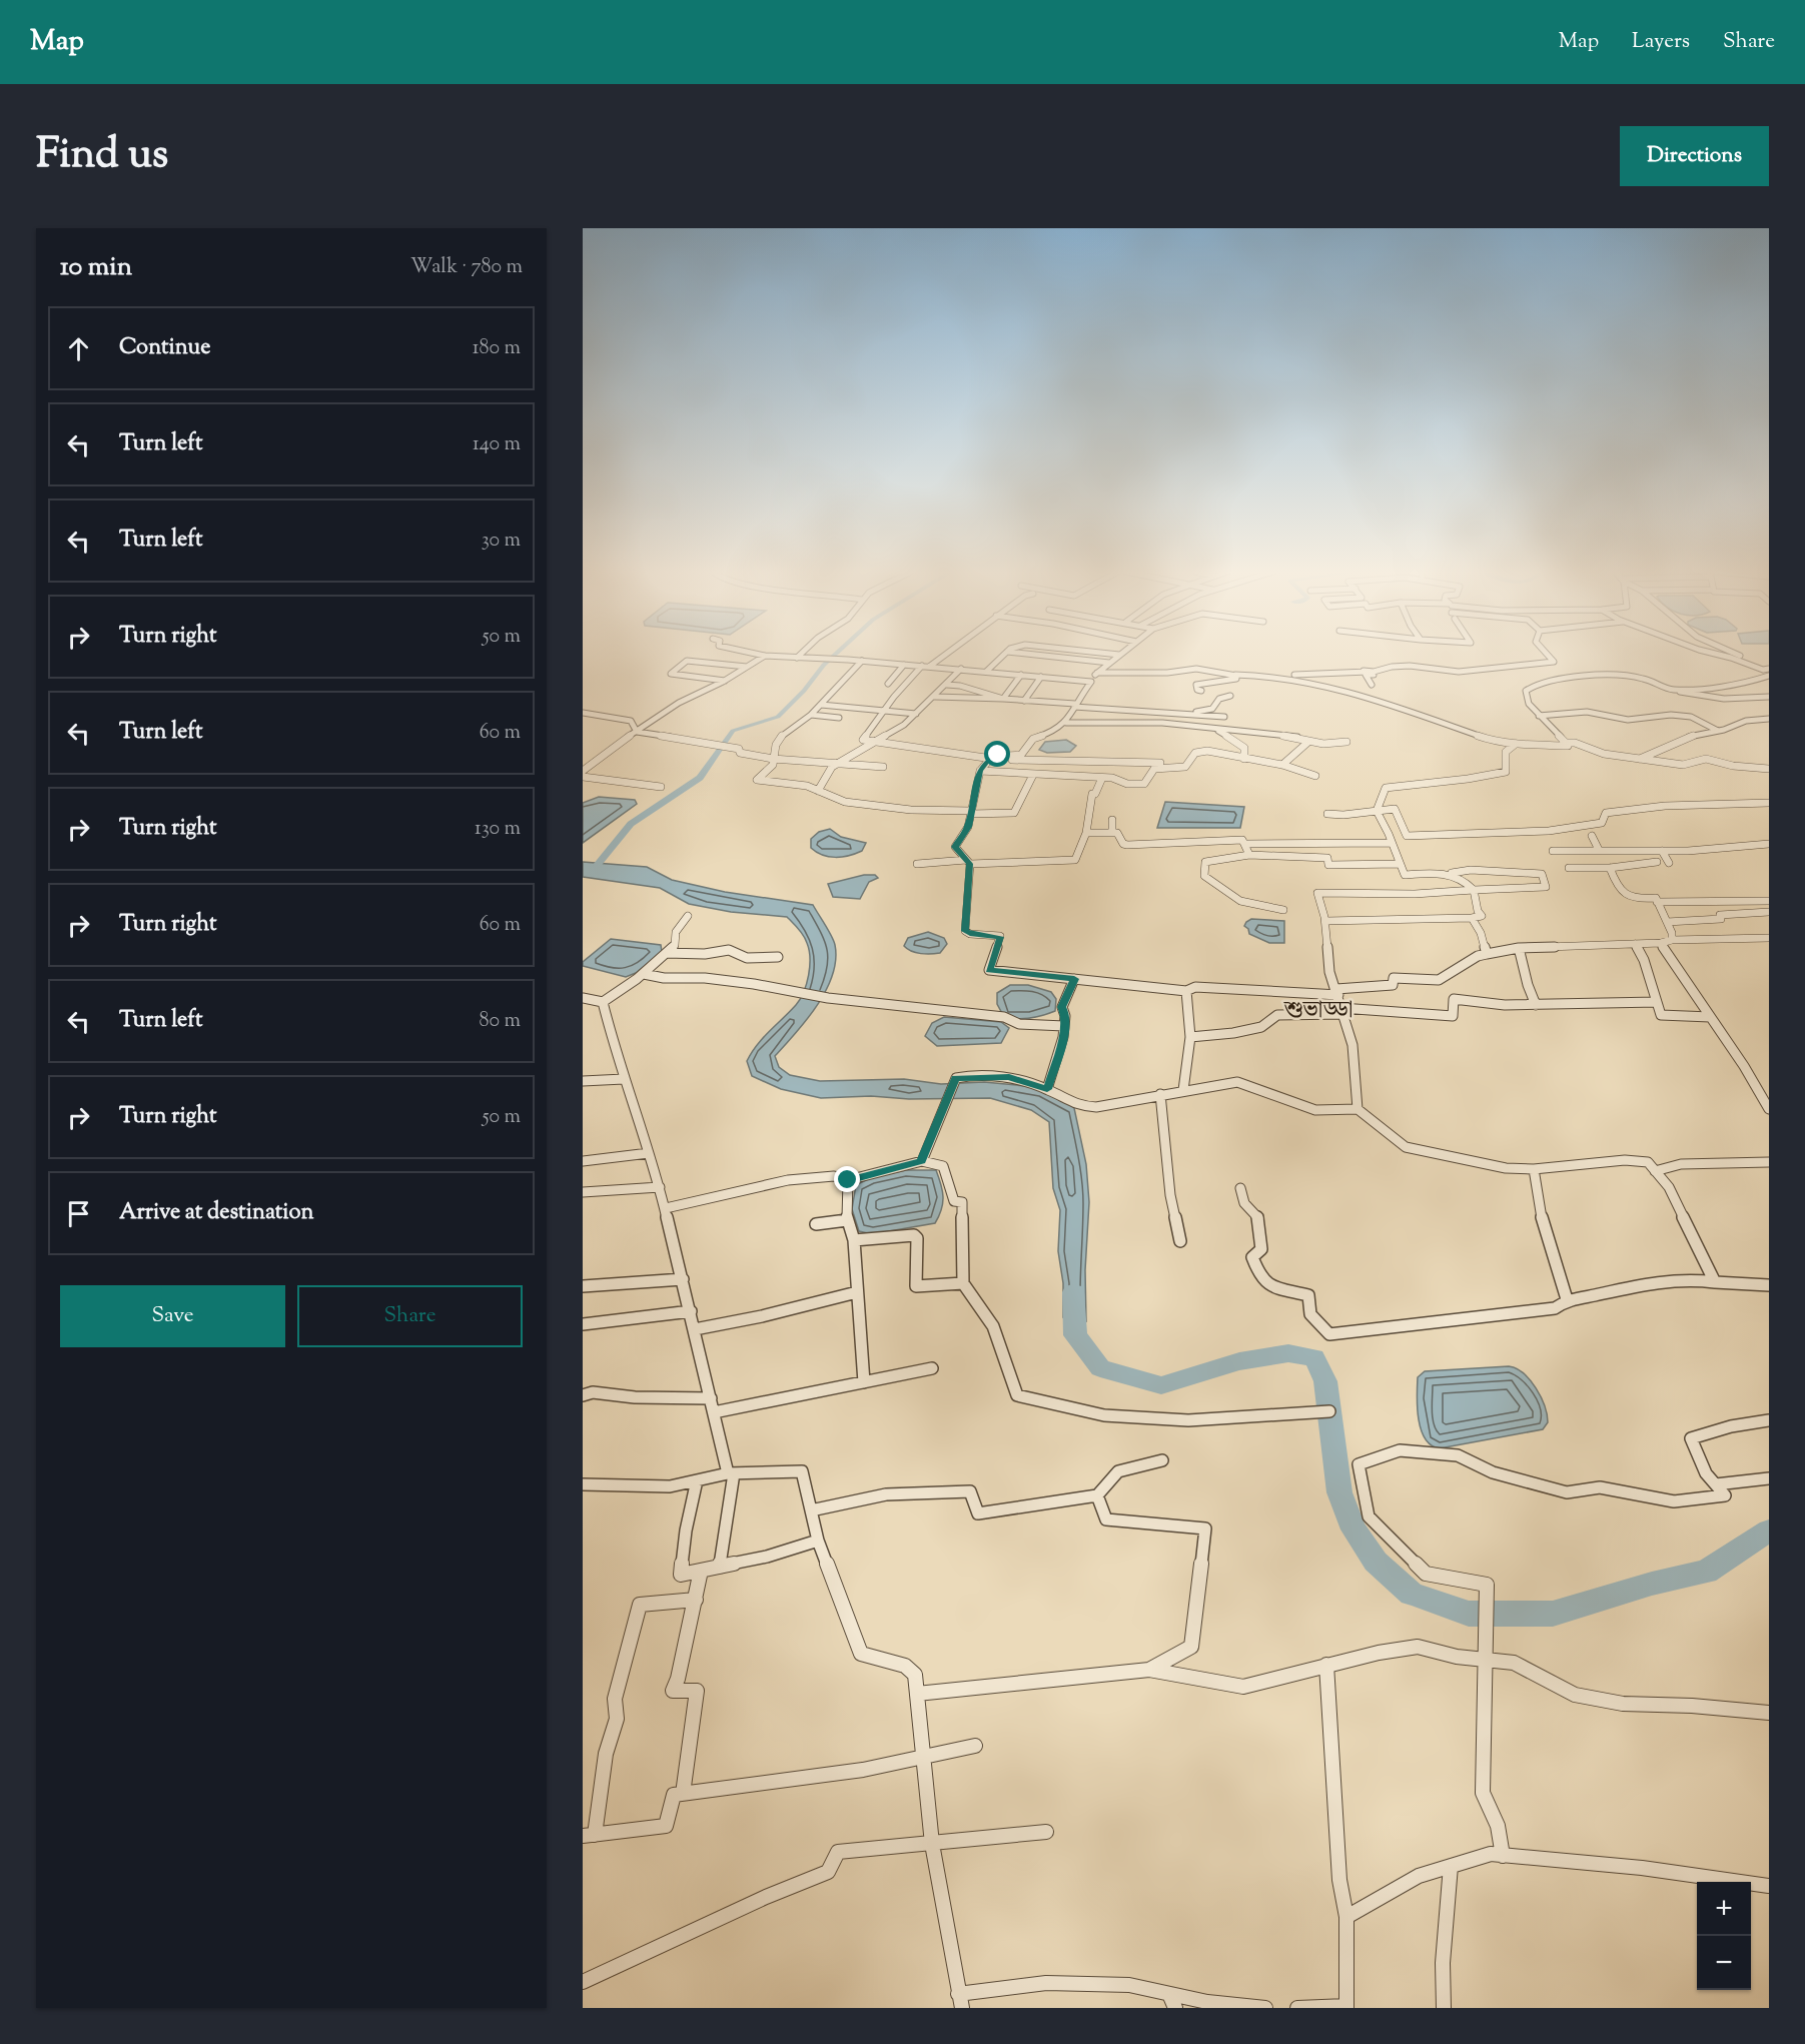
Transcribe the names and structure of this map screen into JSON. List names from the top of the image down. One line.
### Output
{"districts":["শুভাড্ডা"],"page":{"header":"Map","nav":["Map","Layers","Share"],"title":"Find us","buttons":["Directions",["Save","Share"]],"heading":["10 min","Walk · 780 m"],"list":[["Continue","180 m"],["Turn left","140 m"],["Turn left","30 m"],["Turn right","50 m"],["Turn left","60 m"],["Turn right","130 m"],["Turn right","60 m"],["Turn left","80 m"],["Turn right","50 m"],"Arrive at destination"],"map_buttons":["+","−"]}}
